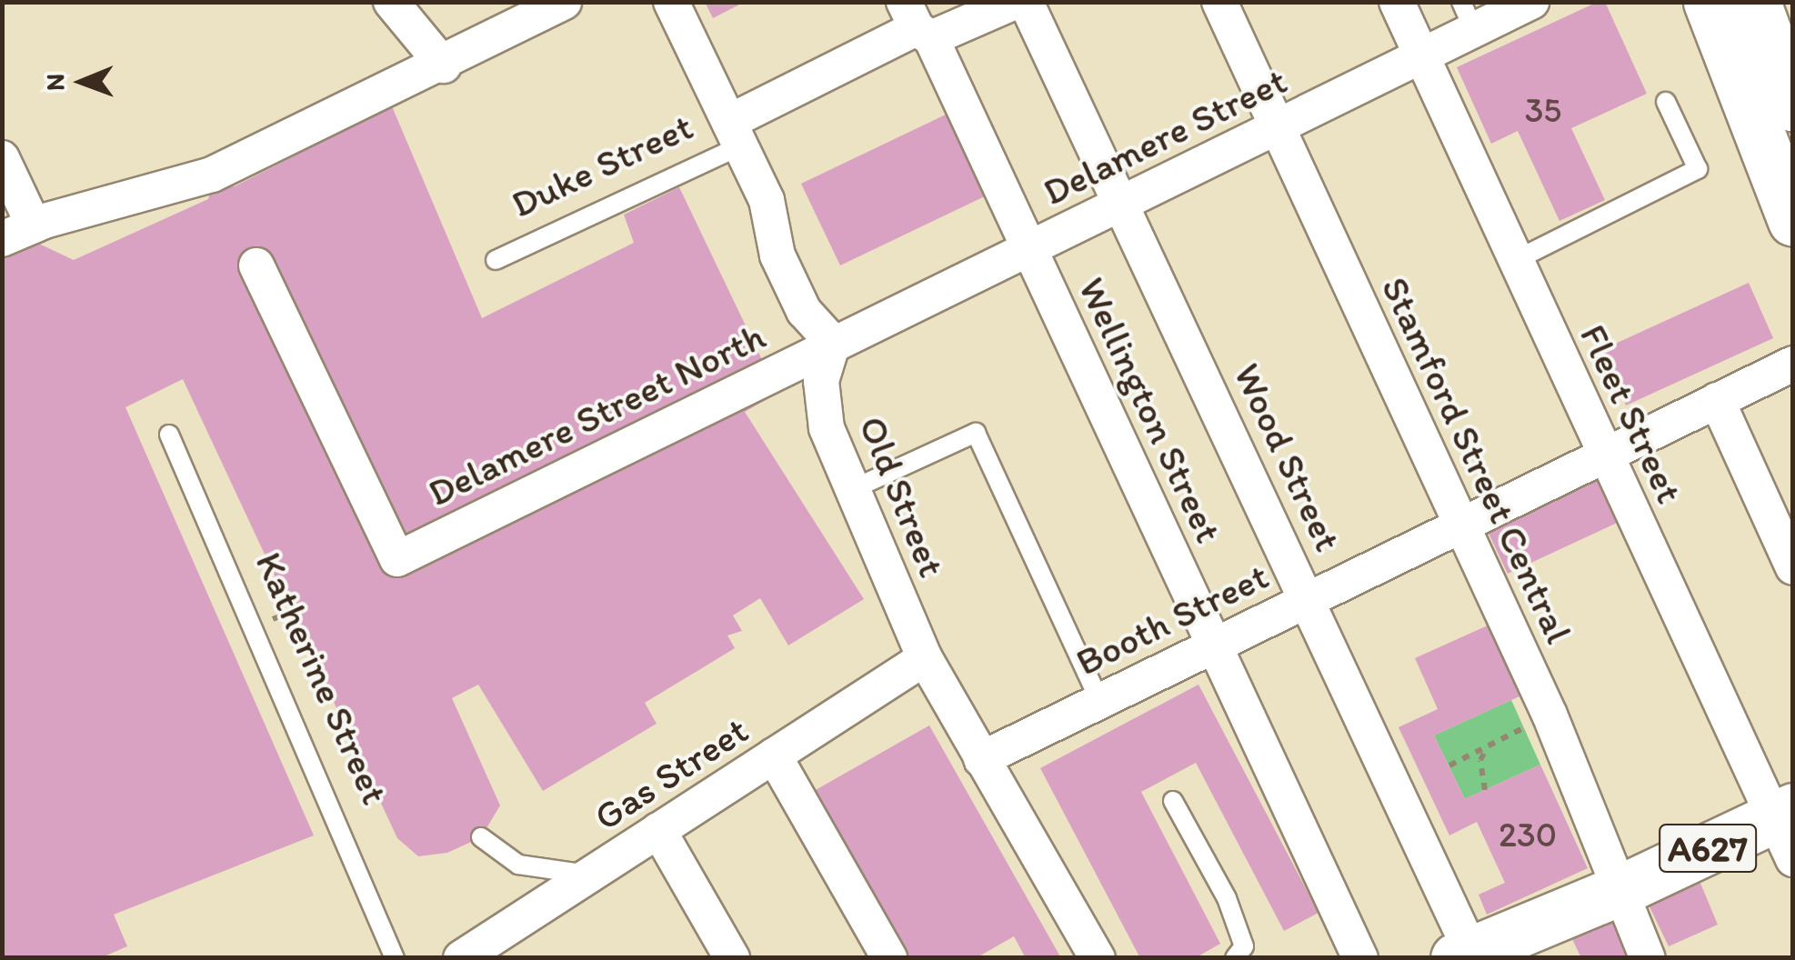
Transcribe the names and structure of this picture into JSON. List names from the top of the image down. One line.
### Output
{"streets":{"highway":["A627"],"street":["Delamere Street","Wellington Street","Fleet Street","Delamere Street North","Wood Street","Stamford Street Central","Old Street","Booth Street","Gas Street"],"lane":["Duke Street","Katherine Street"]},"crossings":[["Delamere Street","Wellington Street"],["Delamere Street","Fleet Street"],["Delamere Street","Delamere Street North"],["Delamere Street","Wood Street"],["Delamere Street","Stamford Street Central"],["Delamere Street","Old Street"],["Wellington Street","Booth Street"],["Fleet Street","Booth Street"],["Fleet Street","A627"],["Delamere Street North","Old Street"],["Wood Street","Booth Street"],["Wood Street","A627"],["Stamford Street Central","Booth Street"],["Stamford Street Central","A627"],["Old Street","Booth Street"],["Old Street","Gas Street"]],"house_numbers":["35","230"],"north":"left"}
